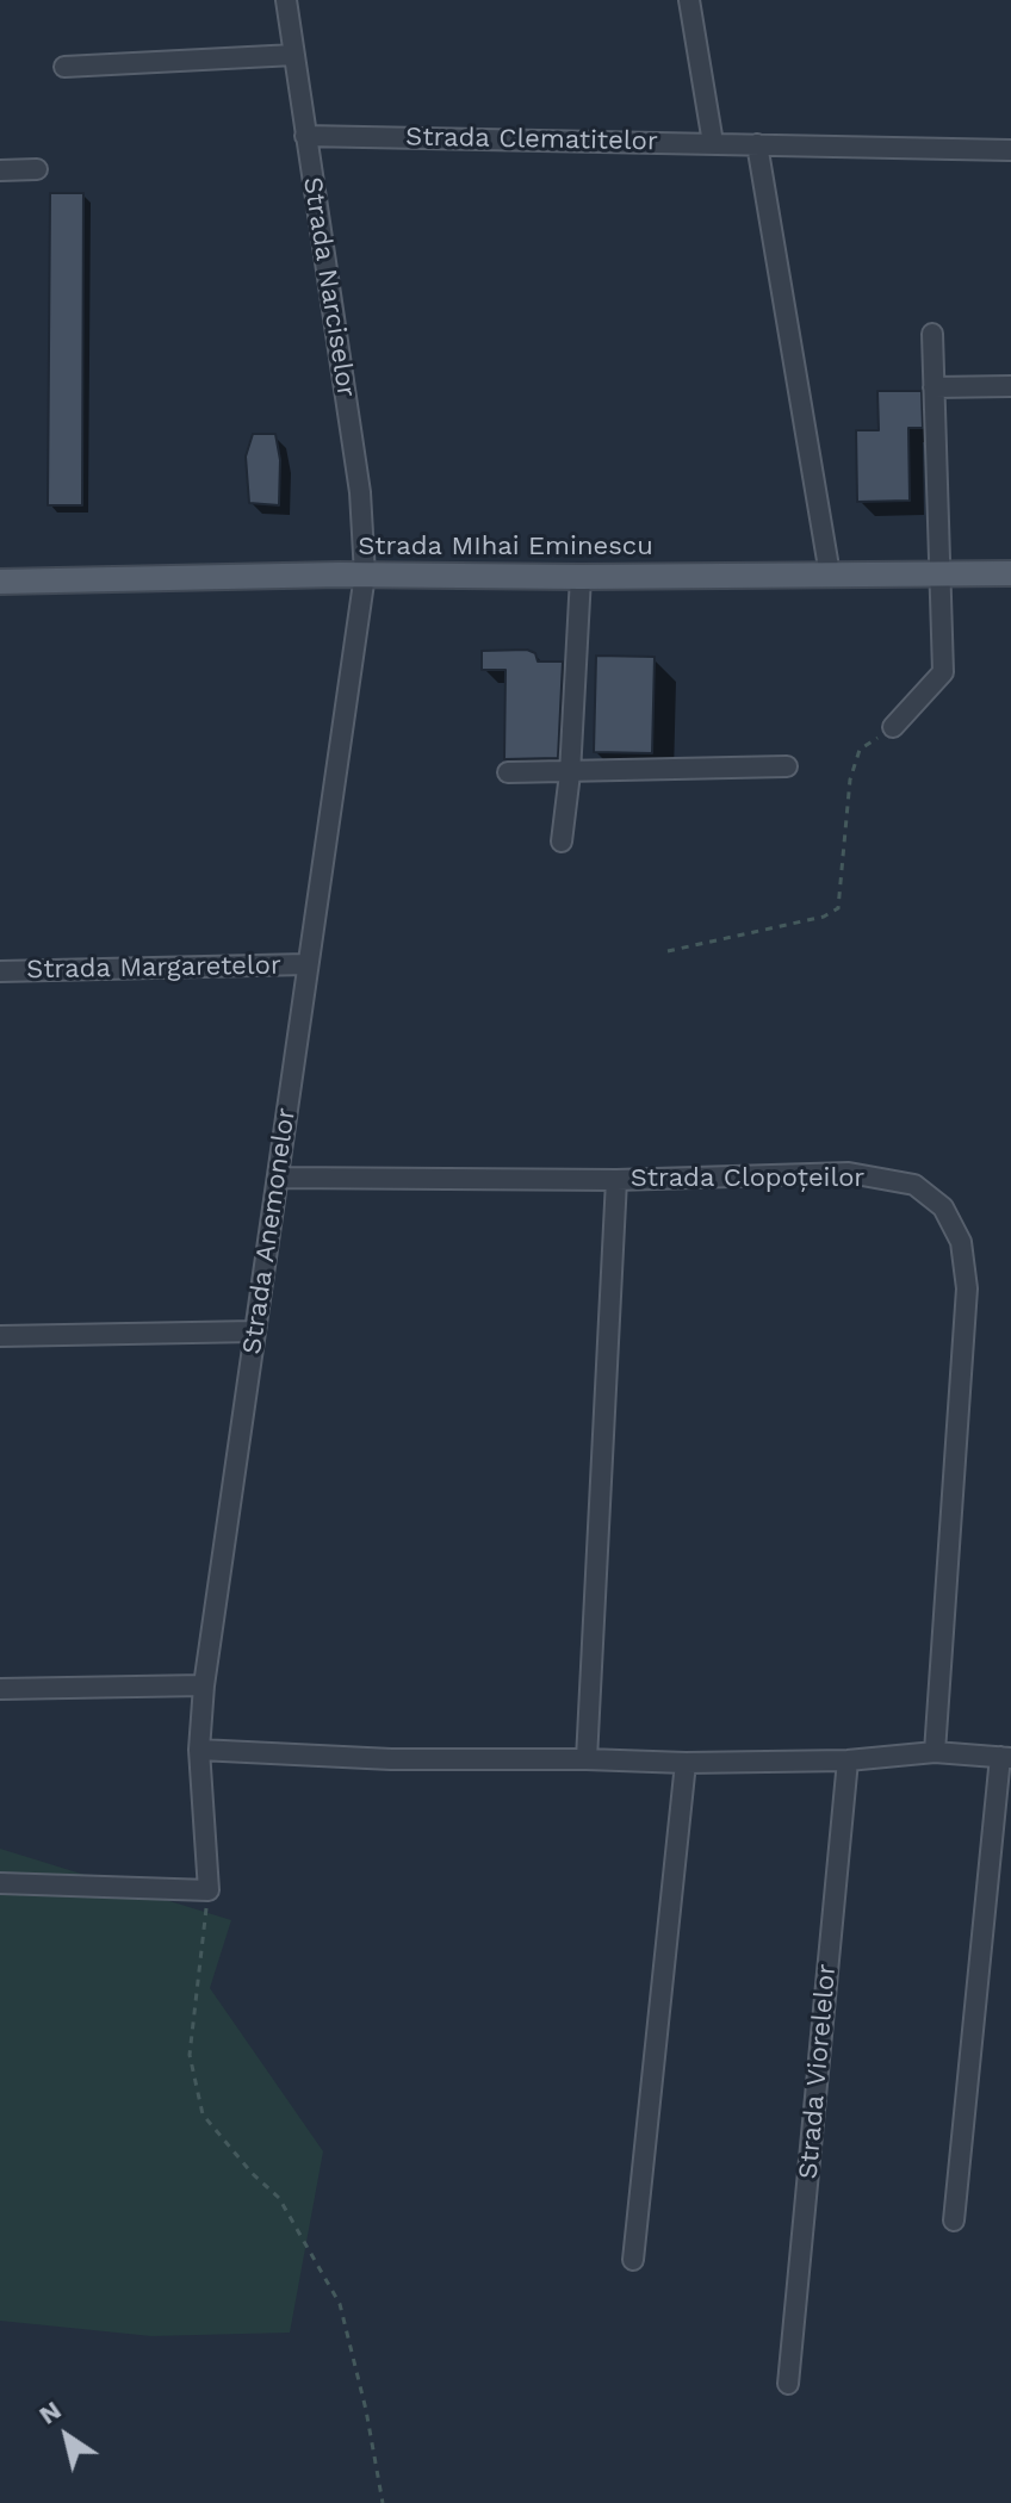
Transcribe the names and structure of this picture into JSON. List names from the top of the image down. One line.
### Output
{"streets":{"main road":["Strada MIhai Eminescu"],"street":["Strada Clematitelor","Strada Narciselor","Strada Margaretelor","Strada Clopoțeilor","Strada Anemonelor","Strada Viorelelor"]},"crossings":[["Strada Clematitelor","Strada Narciselor"],["Strada Narciselor","Strada MIhai Eminescu"],["Strada Narciselor","Strada Anemonelor"],["Strada MIhai Eminescu","Strada Anemonelor"],["Strada Margaretelor","Strada Anemonelor"],["Strada Clopoțeilor","Strada Anemonelor"]],"north":"top left"}
